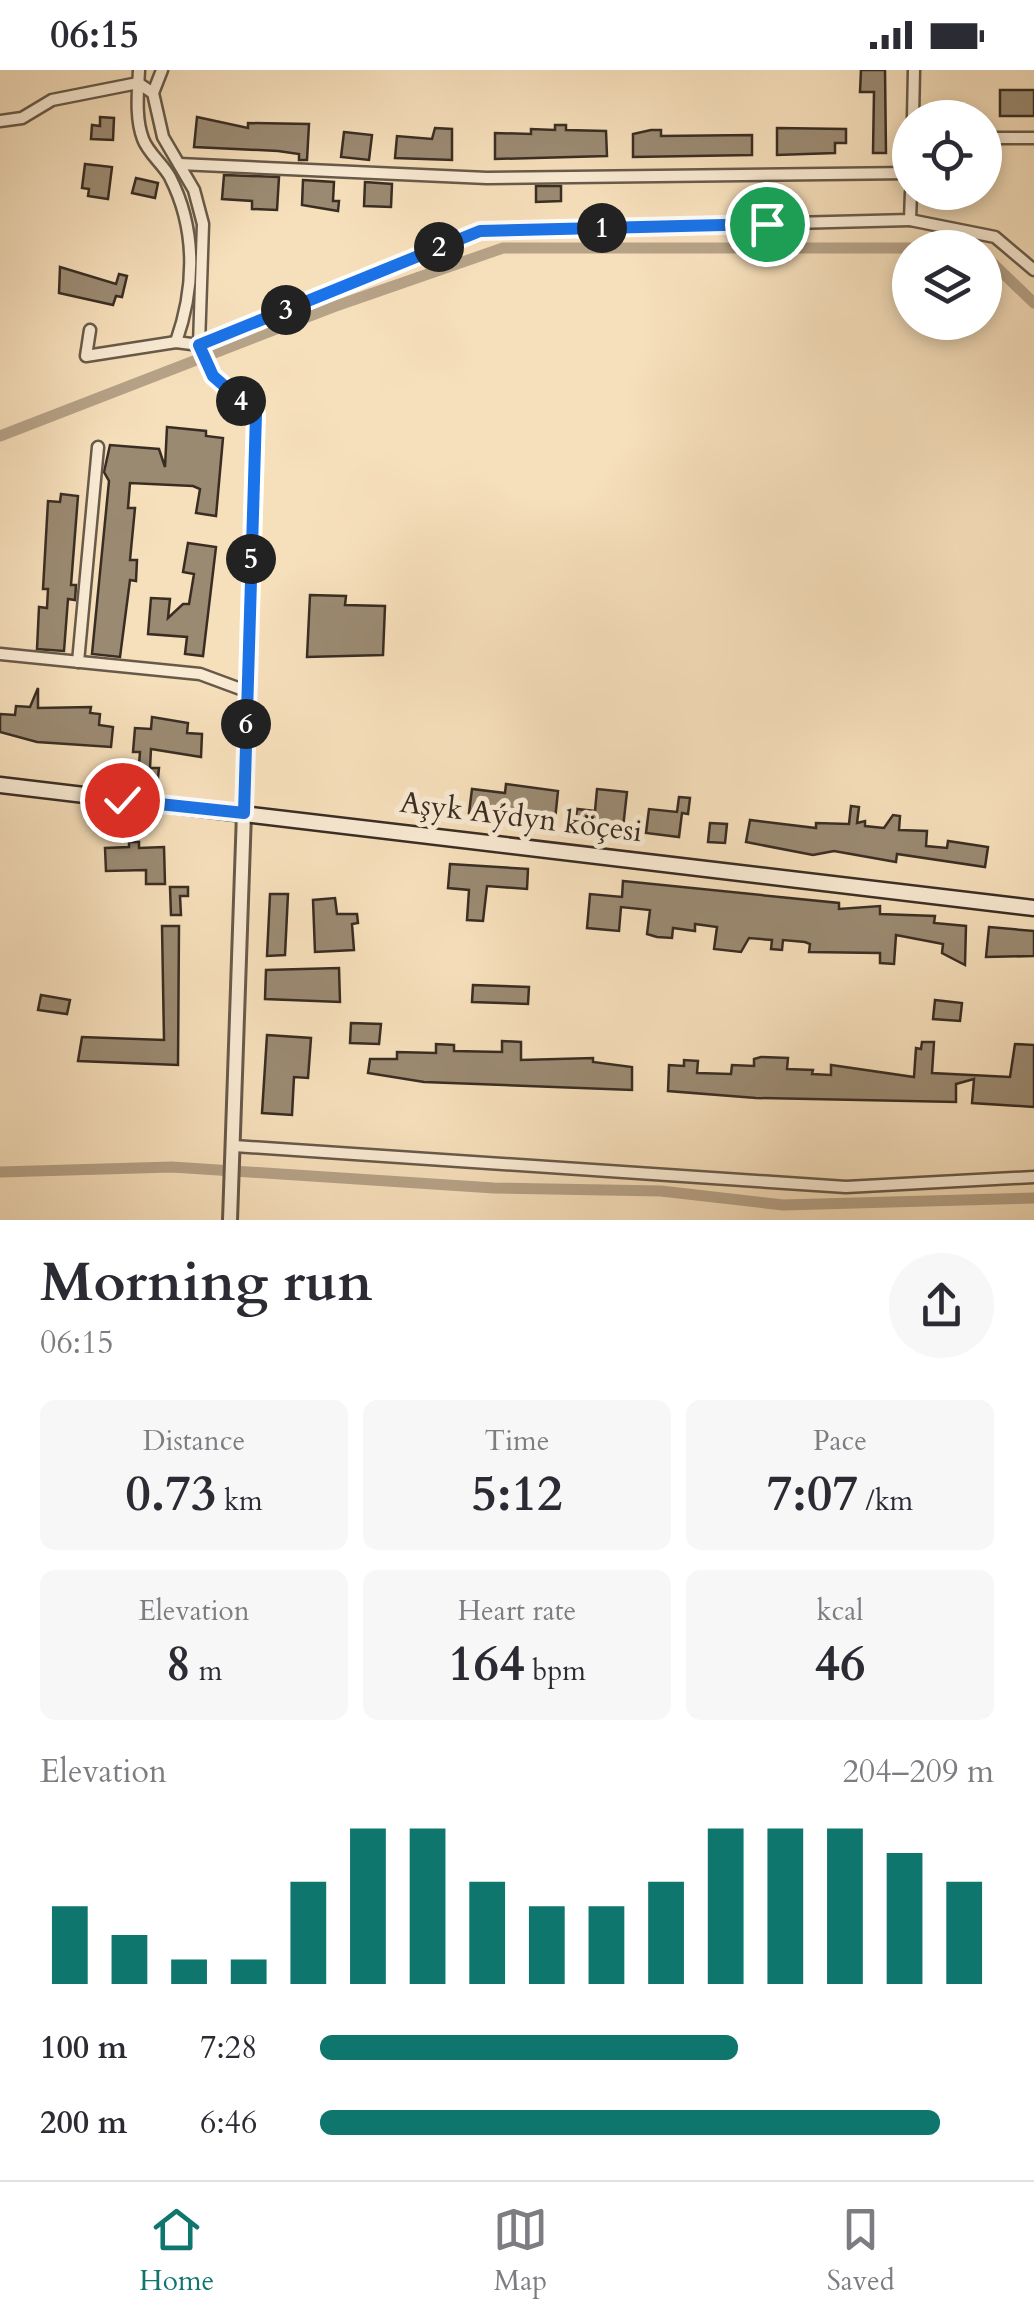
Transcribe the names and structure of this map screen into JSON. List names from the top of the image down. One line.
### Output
{"streets":{"main road":["Aşyk Aýdyn köçesi"]},"page":{"status":"06:15","pins":["1","2","3","4","5","6"],"heading":["Morning run","06:15"],"stats":[["Distance","0.73 km"],["Time","5:12"],["Pace","7:07 /km"],["Elevation","8 m"],["Heart rate","164 bpm"],["kcal","46"]],"chart":["Elevation","204–209 m"],"list":[{"name":"100 m","note":"7:28"},{"name":"200 m","note":"6:46"}],"tabs":["Home","Map","Saved"]}}
